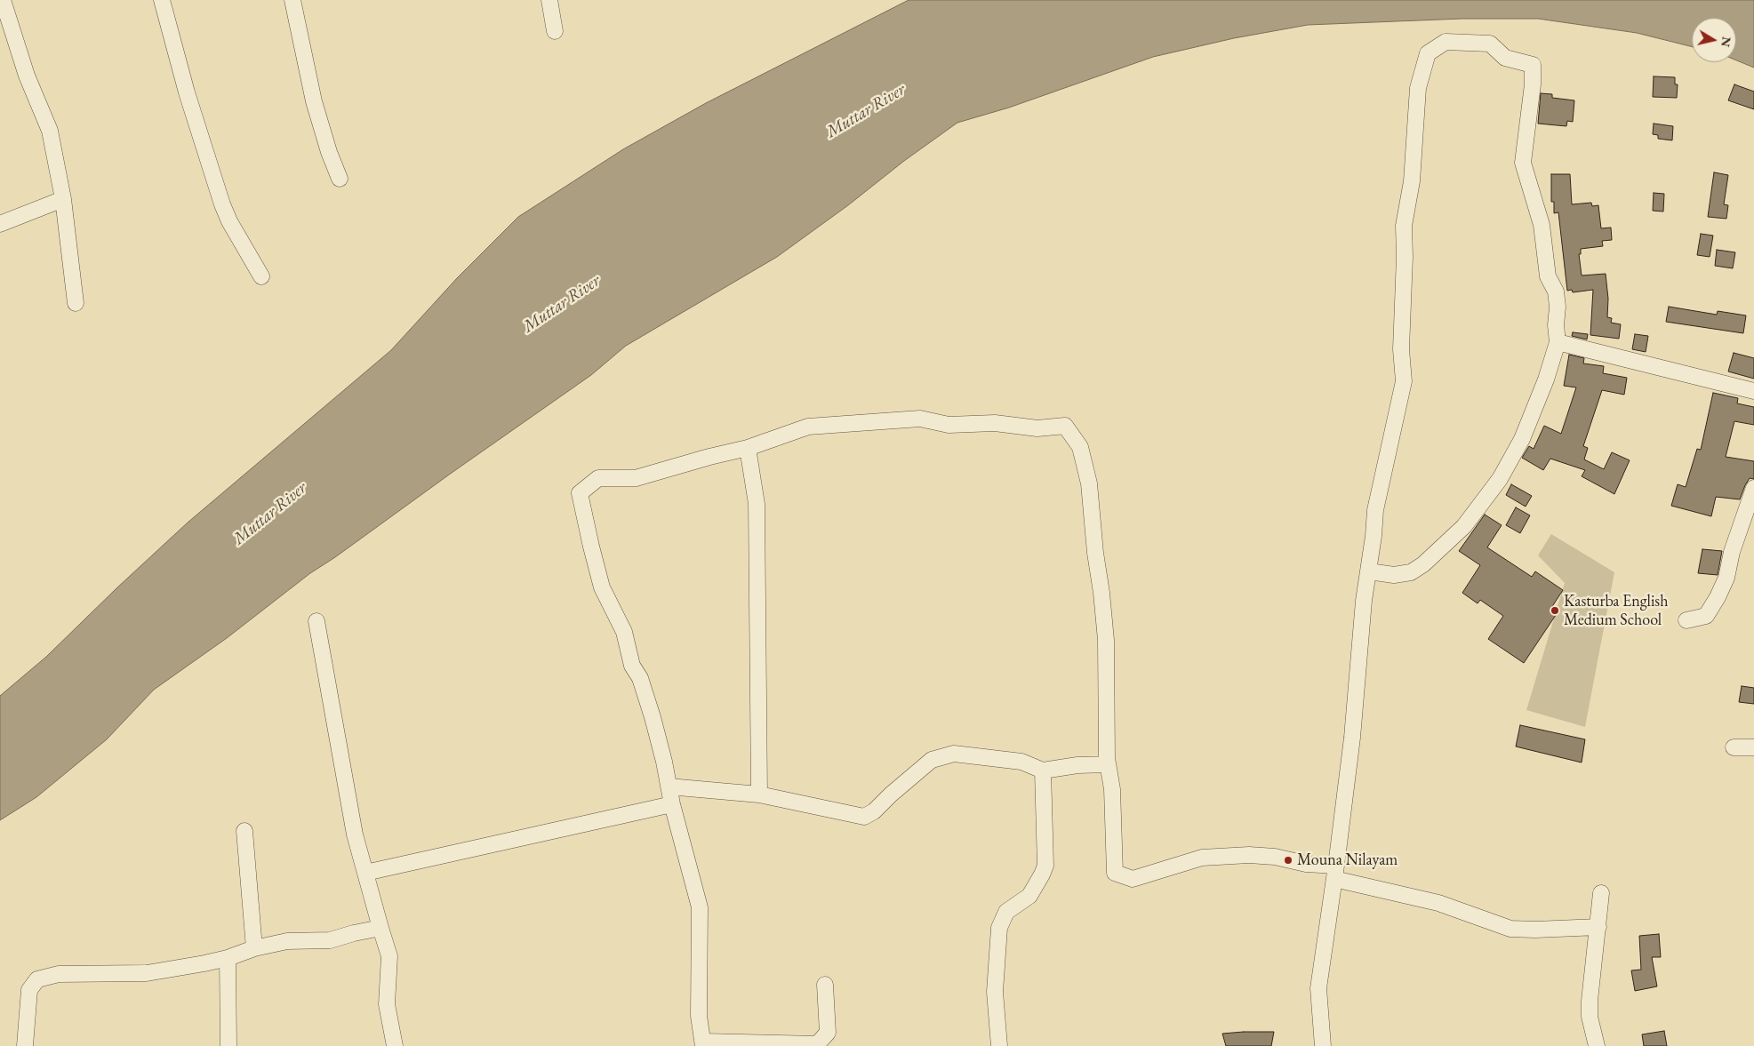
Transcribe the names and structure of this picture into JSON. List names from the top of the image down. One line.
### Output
{"water":["Muttar River"],"places":["Kasturba English Medium School","Mouna Nilayam"],"north":"right"}
